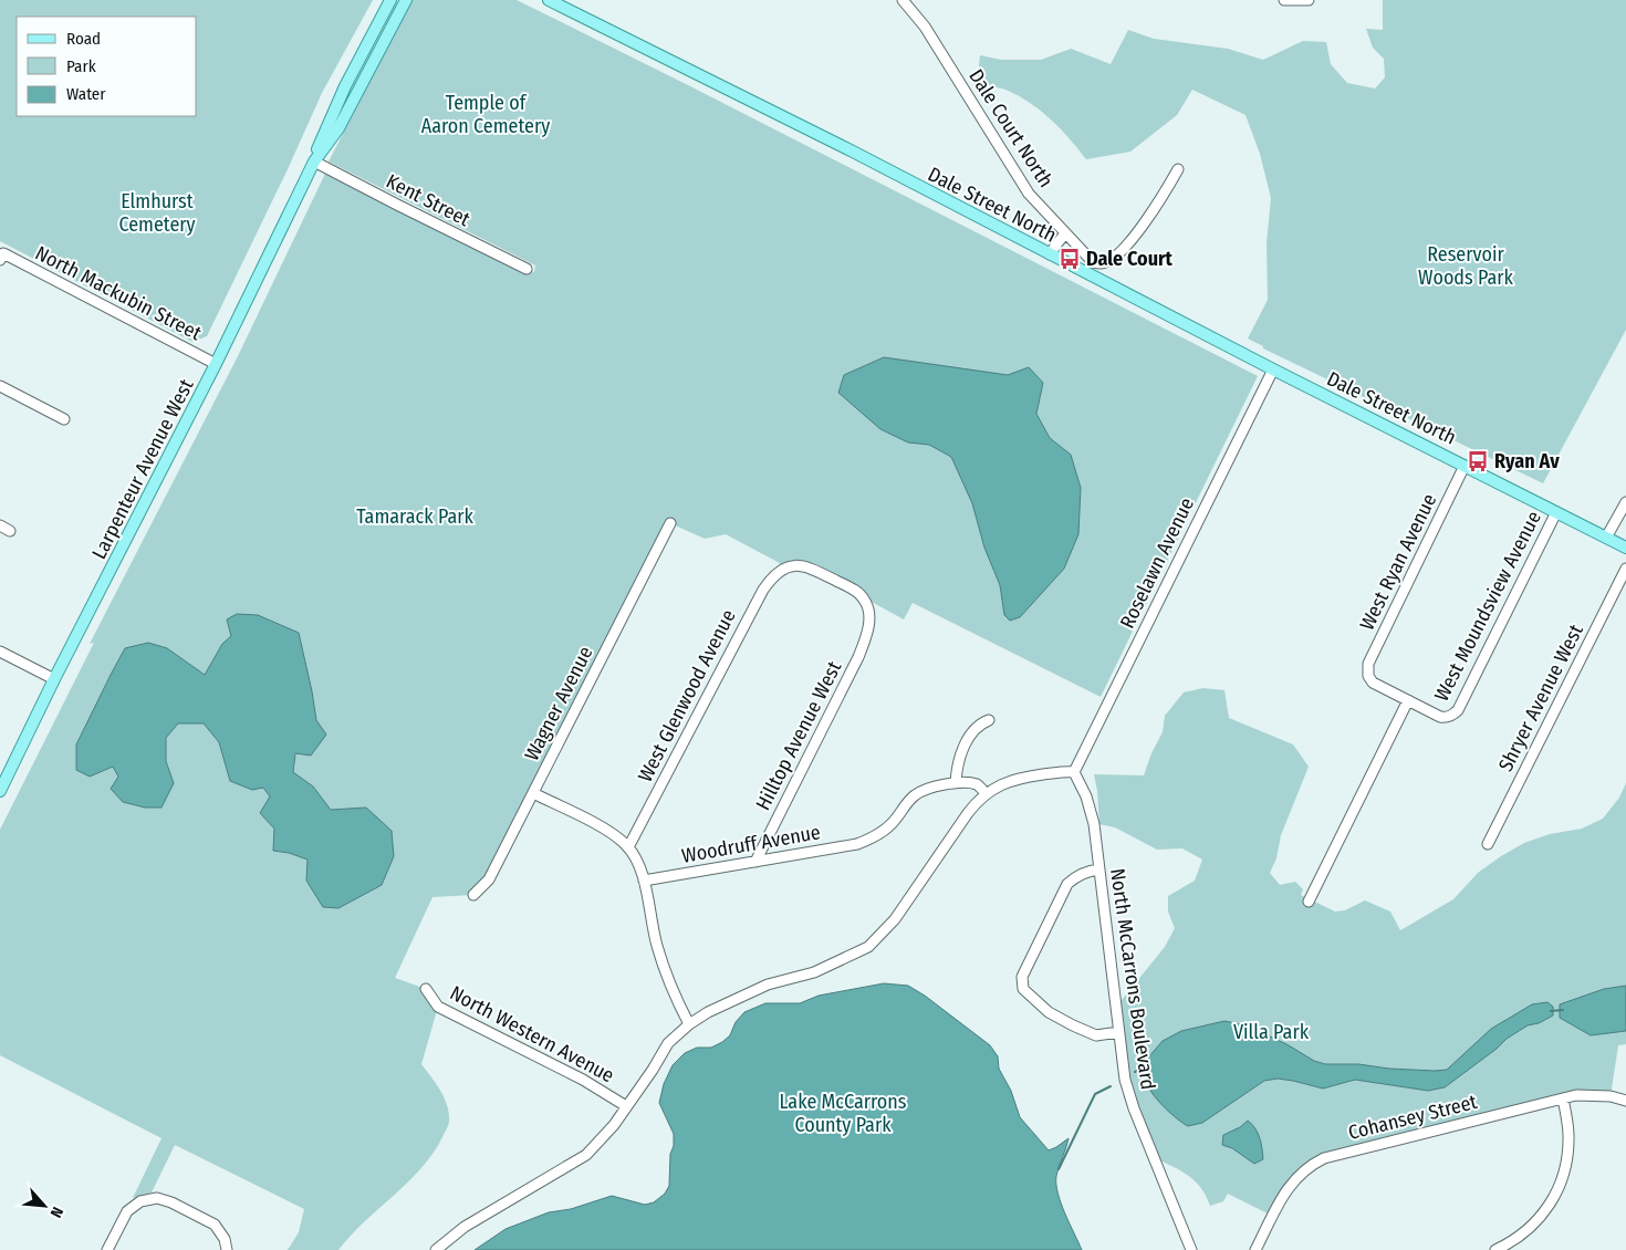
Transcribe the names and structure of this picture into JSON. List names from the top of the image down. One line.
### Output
{"streets":{"main road":["Dale Street North","Larpenteur Avenue West"],"street":["Dale Court North","Kent Street","North Mackubin Street","West Ryan Avenue","Roselawn Avenue","West Moundsview Avenue","West Glenwood Avenue","Shryer Avenue West","Wagner Avenue","Hilltop Avenue West","Woodruff Avenue","North McCarrons Boulevard","North Western Avenue","Cohansey Street"]},"crossings":[["Kent Street","Larpenteur Avenue West"],["Dale Street North","West Ryan Avenue"],["Dale Street North","Roselawn Avenue"],["Dale Street North","West Moundsview Avenue"],["North Mackubin Street","Larpenteur Avenue West"],["West Ryan Avenue","West Moundsview Avenue"],["Roselawn Avenue","North McCarrons Boulevard"],["West Glenwood Avenue","Hilltop Avenue West"],["Hilltop Avenue West","Woodruff Avenue"]],"parks":["Temple of Aaron Cemetery","Elmhurst Cemetery","Reservoir Woods Park","Tamarack Park","Villa Park","Lake McCarrons County Park"],"places":{"bus stop":["Dale Court","Ryan Av"]},"legend":["Road","Park","Water"],"north":"bottom right"}
